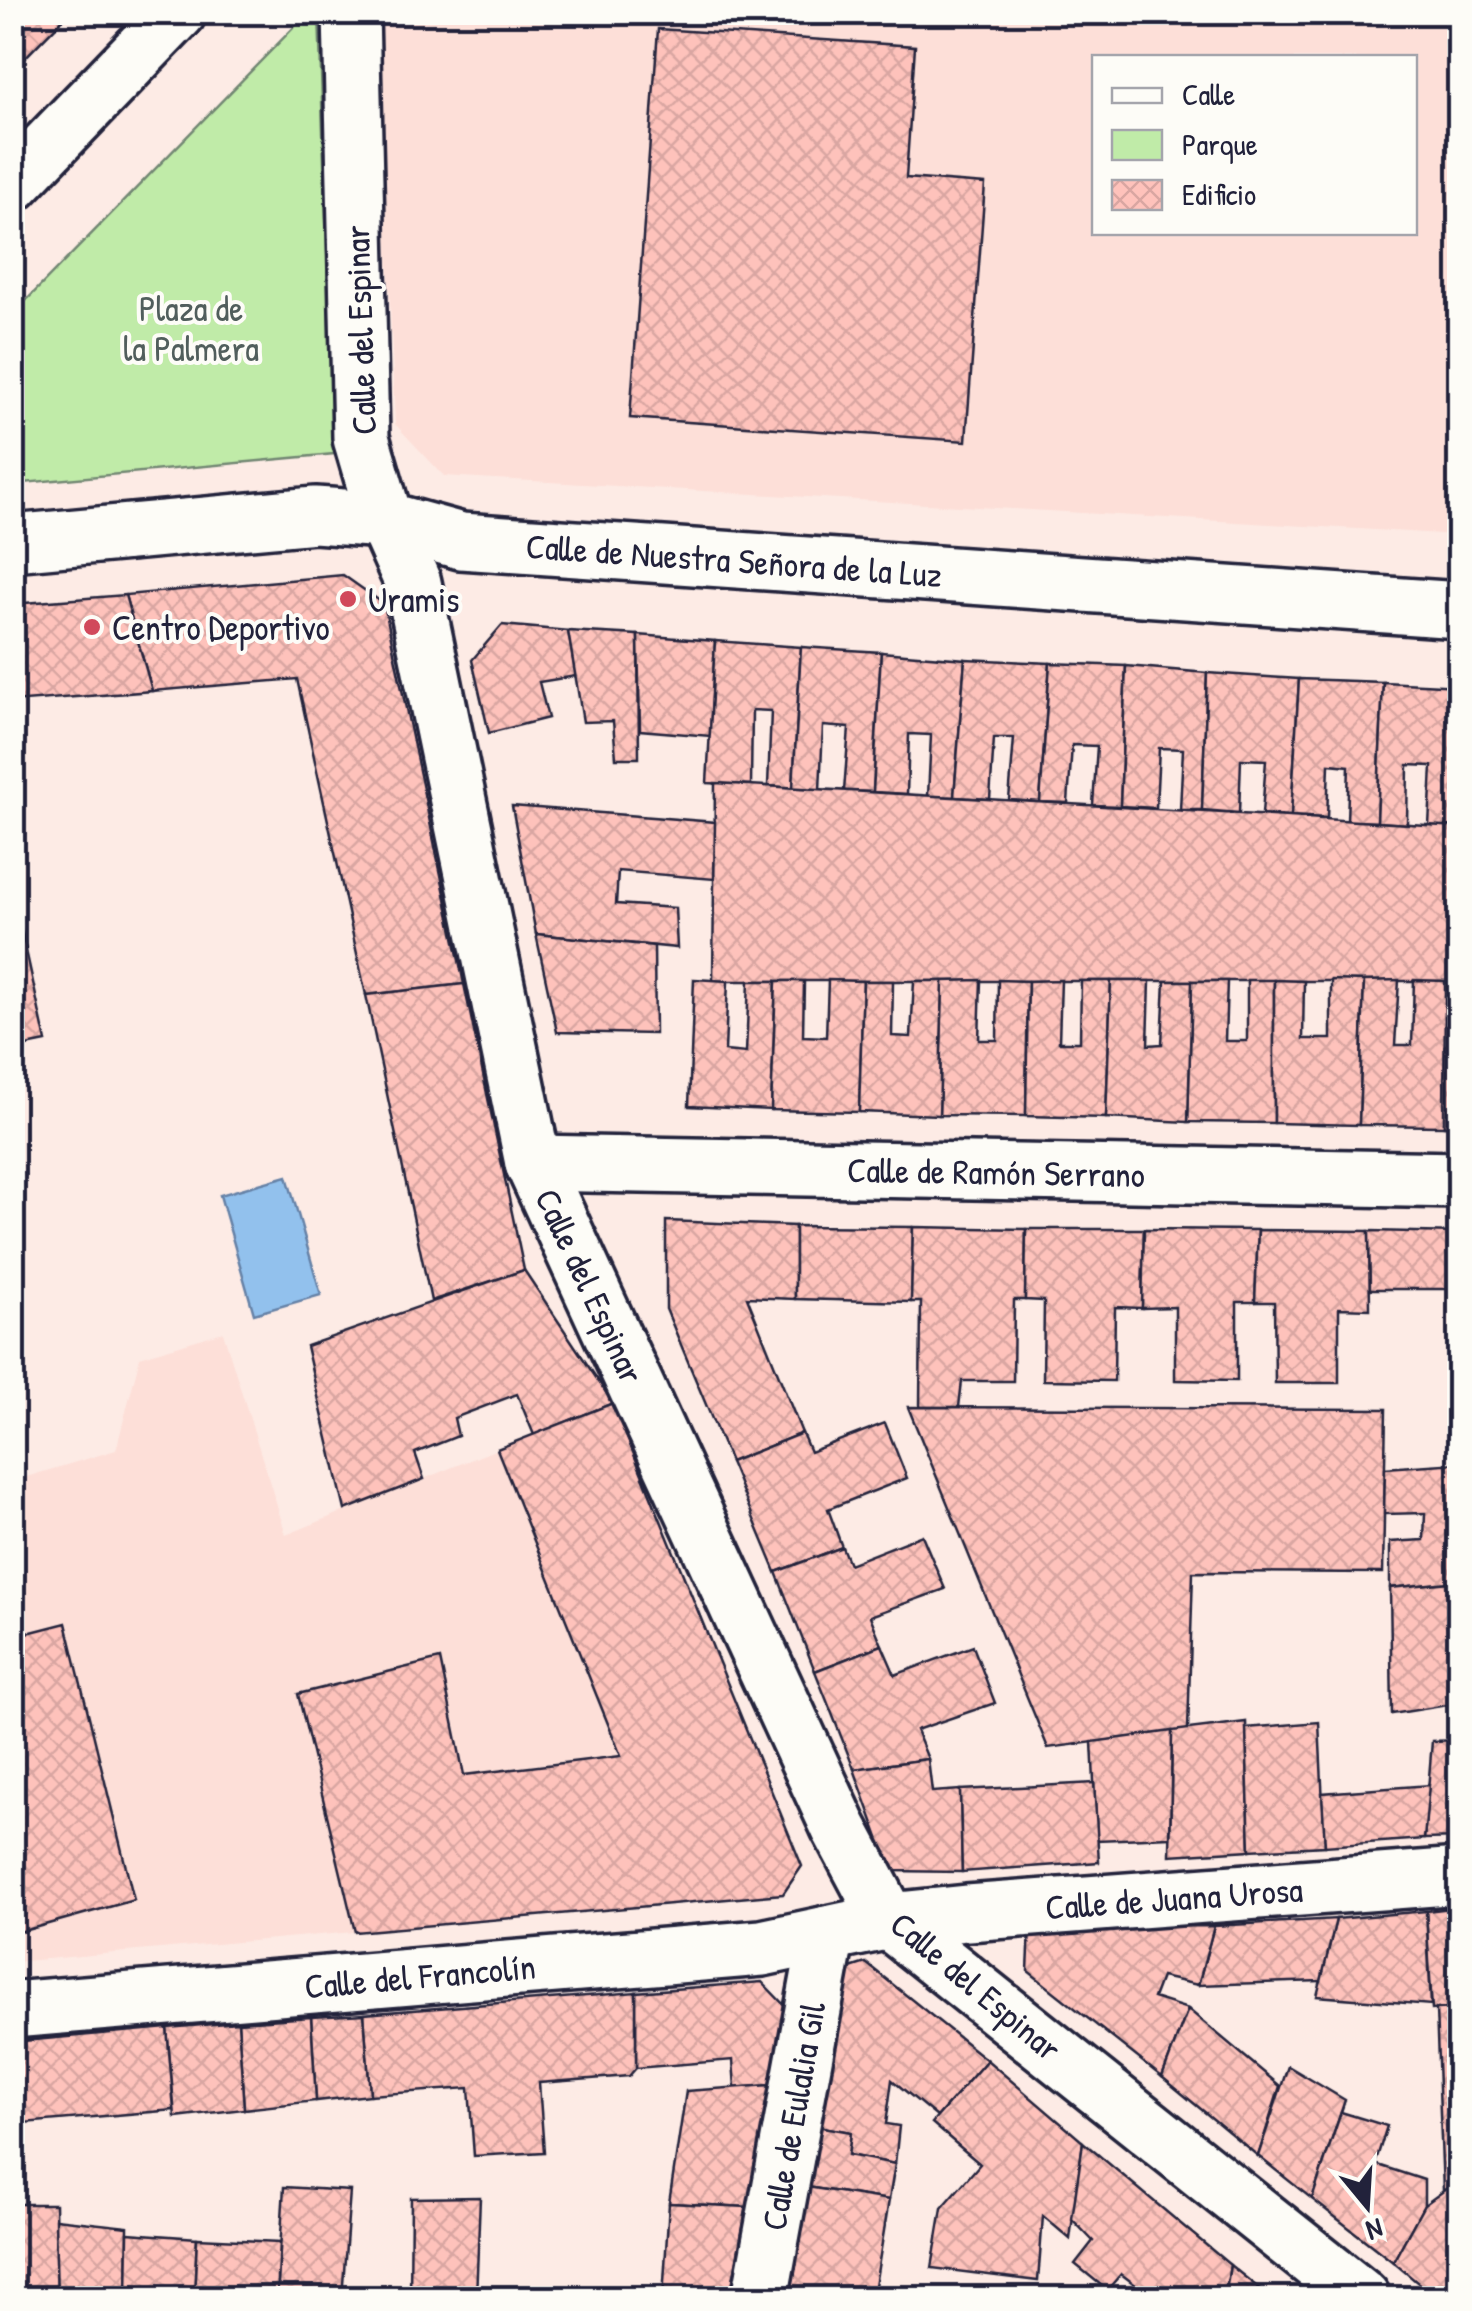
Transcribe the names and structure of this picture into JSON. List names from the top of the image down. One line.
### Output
{"streets":{"street":["Calle del Espinar","Calle de Nuestra Señora de la Luz","Calle de Ramón Serrano","Calle de Juana Urosa","Calle del Francolín","Calle de Eulalia Gil"]},"crossings":[["Calle del Espinar","Calle de Nuestra Señora de la Luz"],["Calle del Espinar","Calle de Ramón Serrano"],["Calle del Espinar","Calle de Juana Urosa"],["Calle de Juana Urosa","Calle del Francolín"],["Calle de Juana Urosa","Calle de Eulalia Gil"],["Calle del Francolín","Calle de Eulalia Gil"]],"parks":["Plaza de la Palmera"],"places":["Uramis","Centro Deportivo"],"legend":["Calle","Parque","Edificio"],"north":"bottom"}
